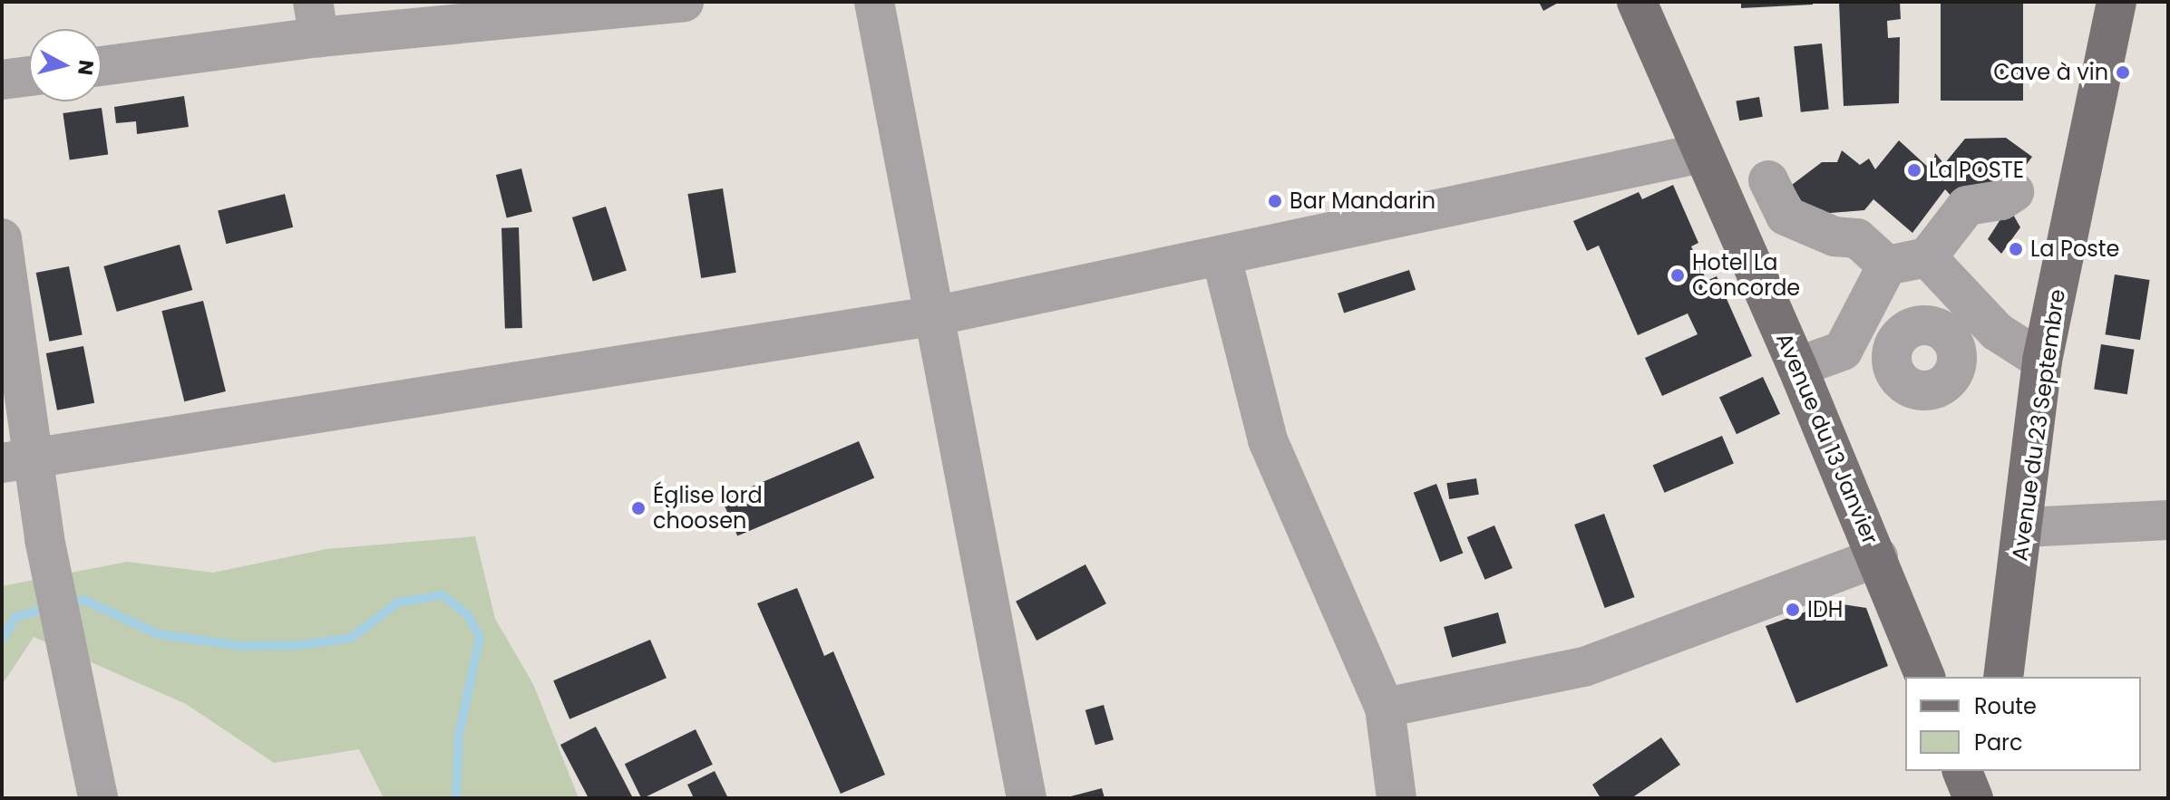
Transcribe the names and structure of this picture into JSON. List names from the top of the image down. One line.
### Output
{"streets":{"main road":["Avenue du 23 Septembre","Avenue du 13 Janvier"]},"places":["Cave à vin","La POSTE","Bar Mandarin","La Poste","Hotel La Concorde","Église lord choosen","IDH"],"legend":["Route","Parc"],"north":"right"}
